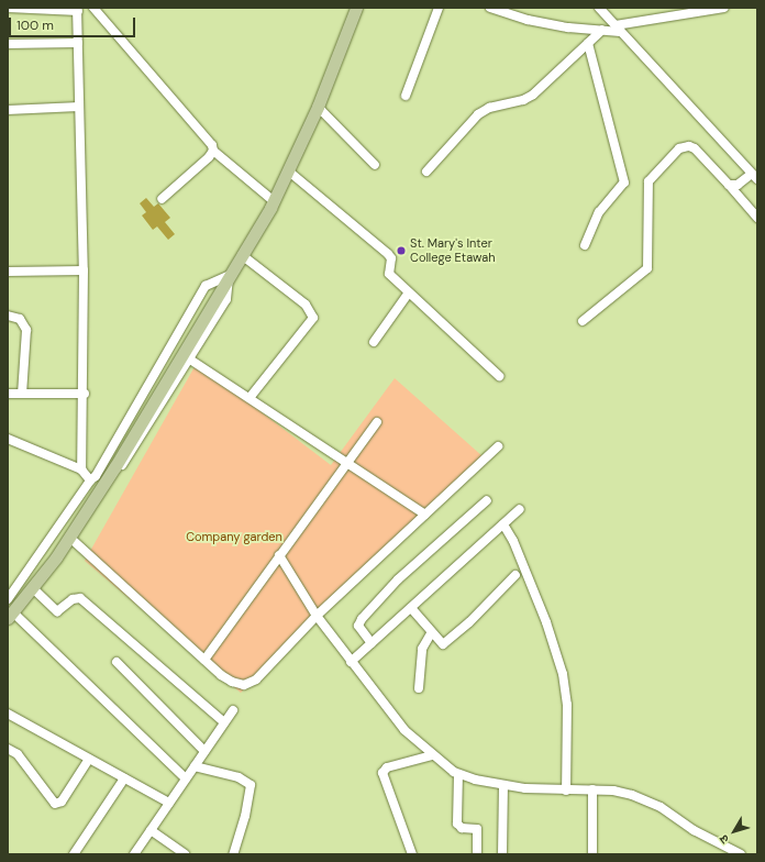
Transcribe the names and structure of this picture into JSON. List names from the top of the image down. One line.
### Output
{"parks":["Company garden"],"places":["St. Mary's Inter College Etawah"],"scale_bar":"100 m","north":"bottom left"}
